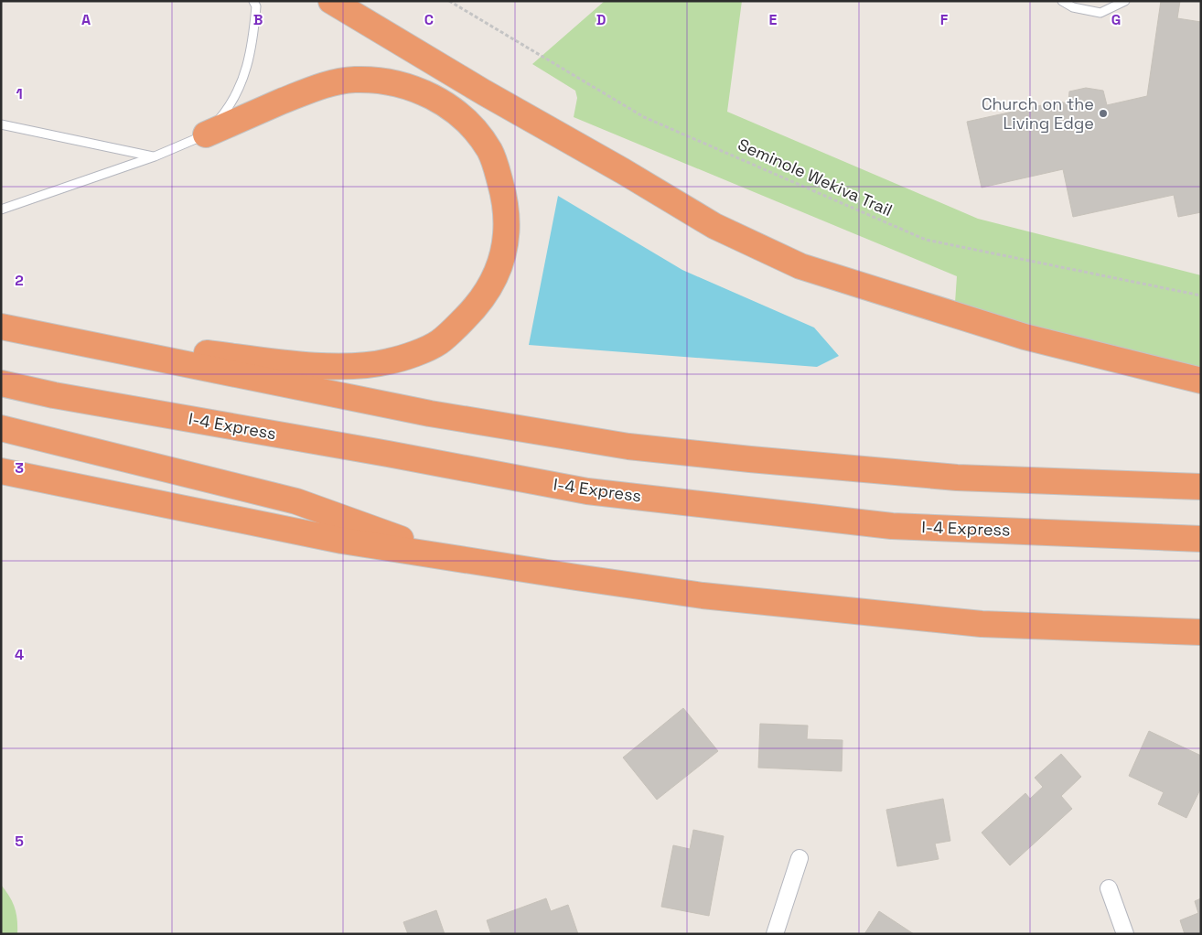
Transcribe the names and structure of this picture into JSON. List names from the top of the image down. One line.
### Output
{"streets":{"highway":["I-4 Express"],"path":["Seminole Wekiva Trail"]},"places":["Church on the Living Edge"],"grid":{"columns":["A","B","C","D","E","F","G"],"rows":["1","2","3","4","5"]}}
